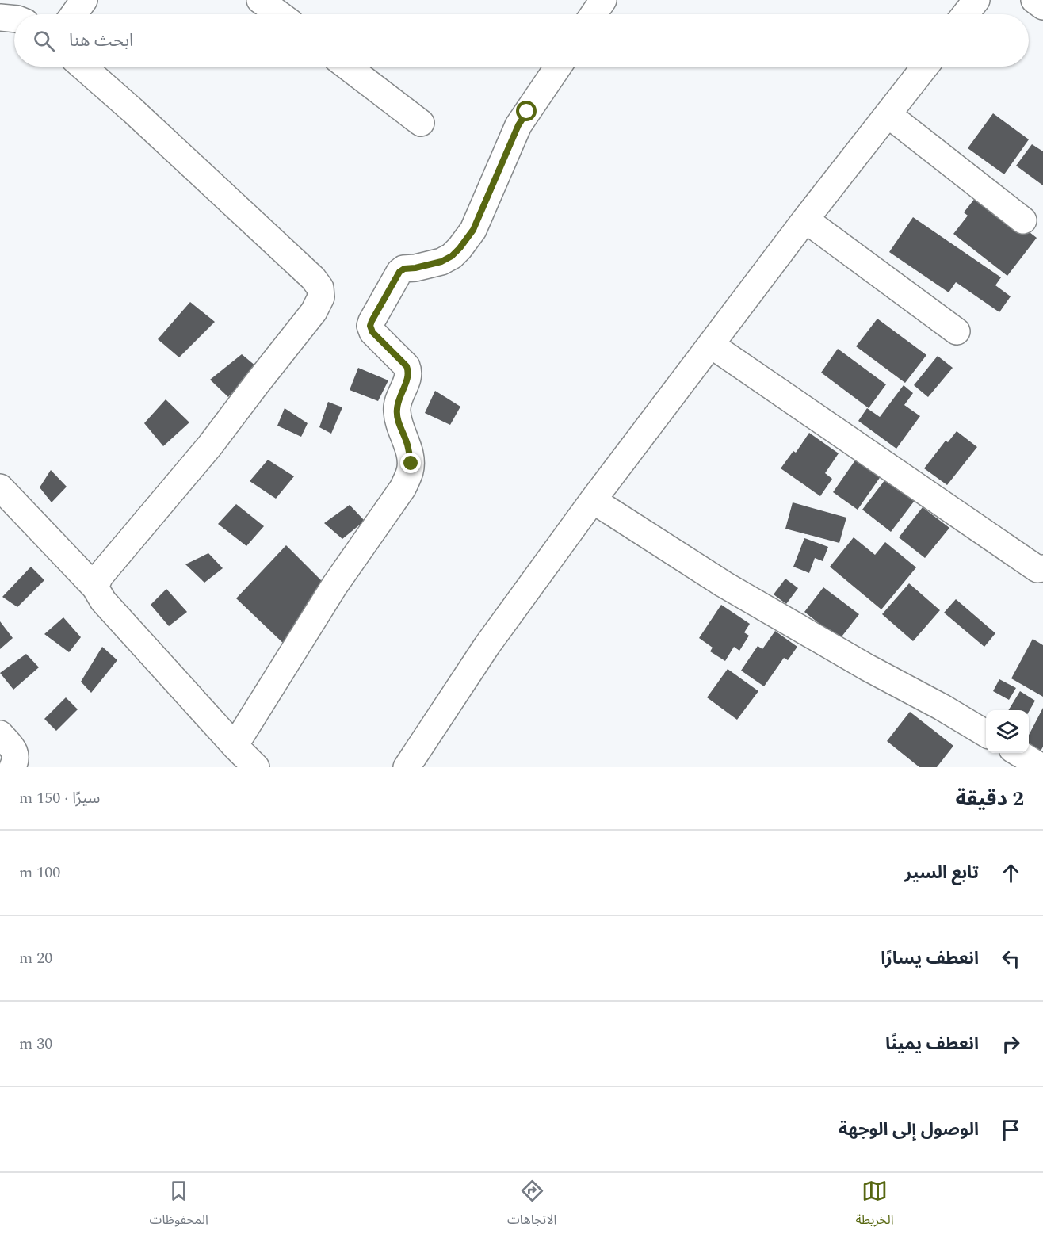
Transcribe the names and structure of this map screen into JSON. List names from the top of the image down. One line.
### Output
{"page":{"search":"ابحث هنا","heading":["2 دقيقة","سيرًا · 150 m"],"list":[["تابع السير","100 m"],["انعطف يسارًا","20 m"],["انعطف يمينًا","30 m"],"الوصول إلى الوجهة"],"nav":["الخريطة","الاتجاهات","المحفوظات"]}}
